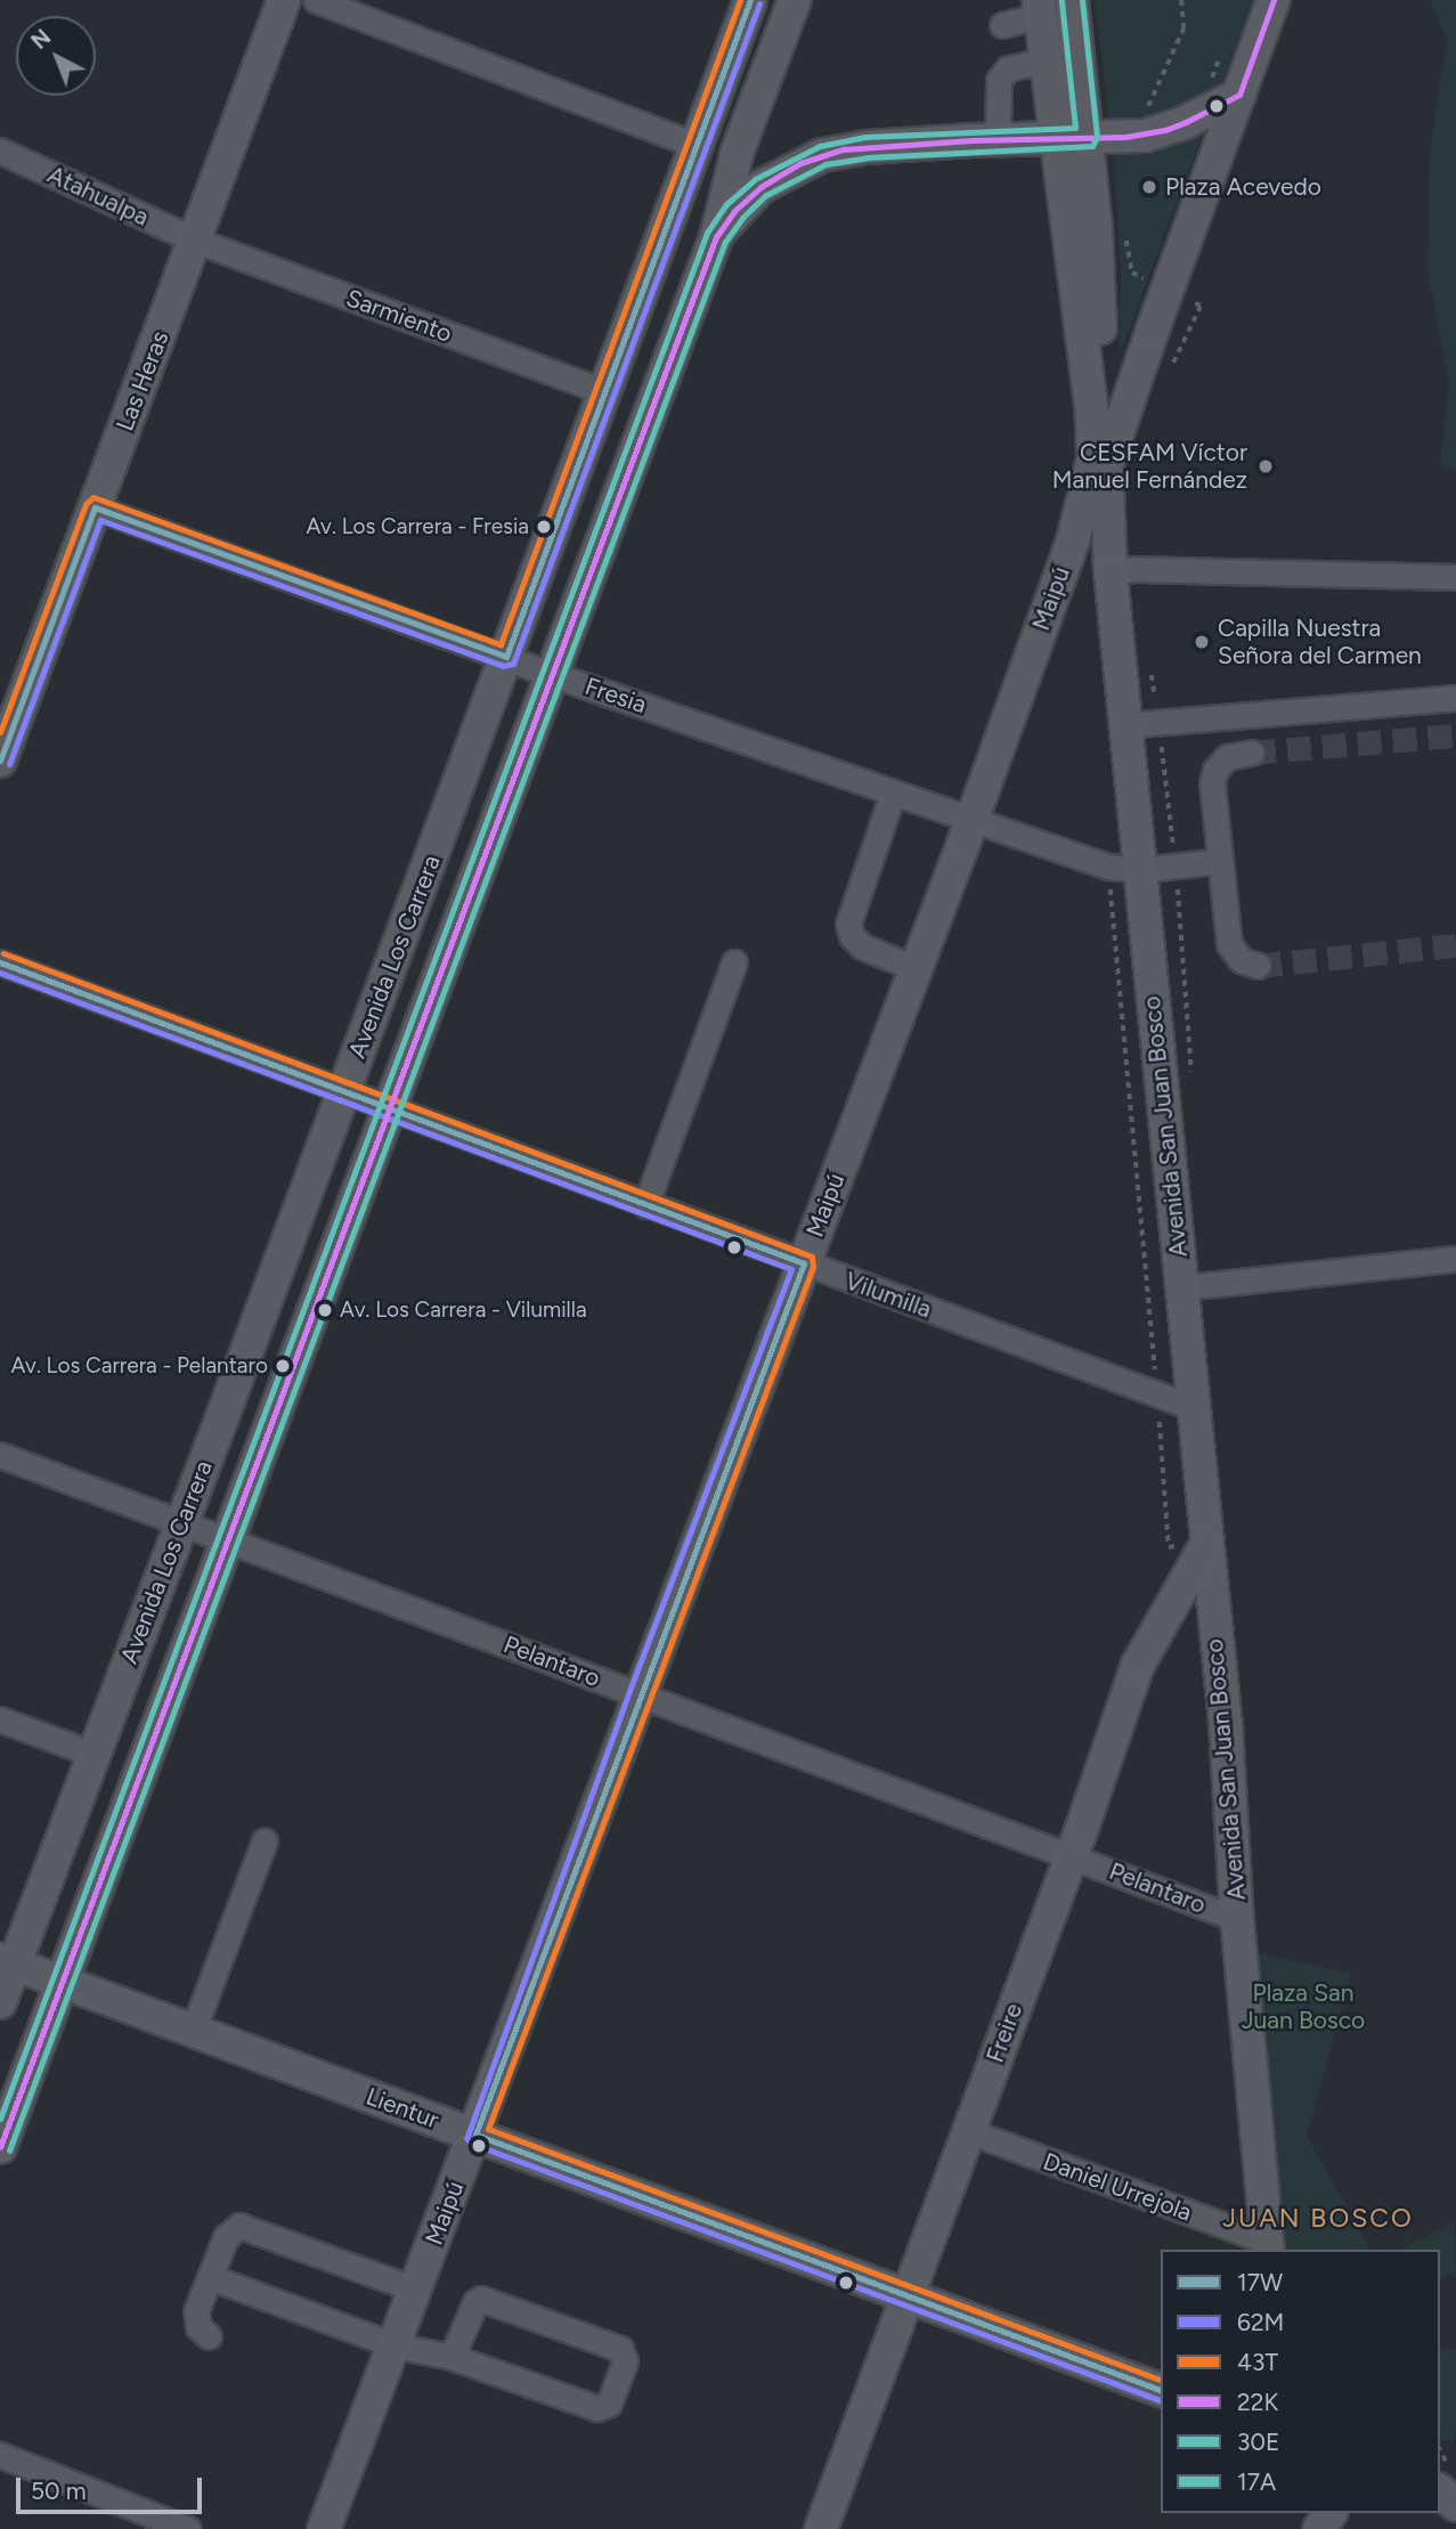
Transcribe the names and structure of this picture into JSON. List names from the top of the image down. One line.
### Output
{"streets":{"main road":["Las Heras","Maipú","Avenida Los Carrera","Avenida San Juan Bosco","Freire","Lientur"],"street":["Atahualpa","Sarmiento","Fresia","Vilumilla","Pelantaro","Daniel Urrejola"]},"crossings":[["Atahualpa","Sarmiento"],["Atahualpa","Las Heras"],["Sarmiento","Las Heras"],["Sarmiento","Avenida Los Carrera"],["Las Heras","Fresia"],["Maipú","Fresia"],["Maipú","Avenida San Juan Bosco"],["Maipú","Vilumilla"],["Maipú","Pelantaro"],["Maipú","Lientur"],["Fresia","Avenida Los Carrera"],["Fresia","Avenida San Juan Bosco"],["Avenida Los Carrera","Vilumilla"],["Avenida Los Carrera","Pelantaro"],["Avenida Los Carrera","Lientur"],["Avenida San Juan Bosco","Vilumilla"],["Avenida San Juan Bosco","Pelantaro"],["Avenida San Juan Bosco","Freire"],["Avenida San Juan Bosco","Daniel Urrejola"],["Pelantaro","Freire"],["Freire","Lientur"],["Freire","Daniel Urrejola"]],"districts":["JUAN BOSCO"],"parks":["Plaza San Juan Bosco"],"places":["Plaza Acevedo","CESFAM Víctor Manuel Fernández","Av. Los Carrera - Fresia","Capilla Nuestra Señora del Carmen","Av. Los Carrera - Vilumilla","Av. Los Carrera - Pelantaro"],"lines":["transit line 17W","transit line 43T","transit line 22K","transit line 30E","transit line 17A","transit line 62M"],"legend":["17W","62M","43T","22K","30E","17A"],"scale_bar":"50 m","north":"top left"}
